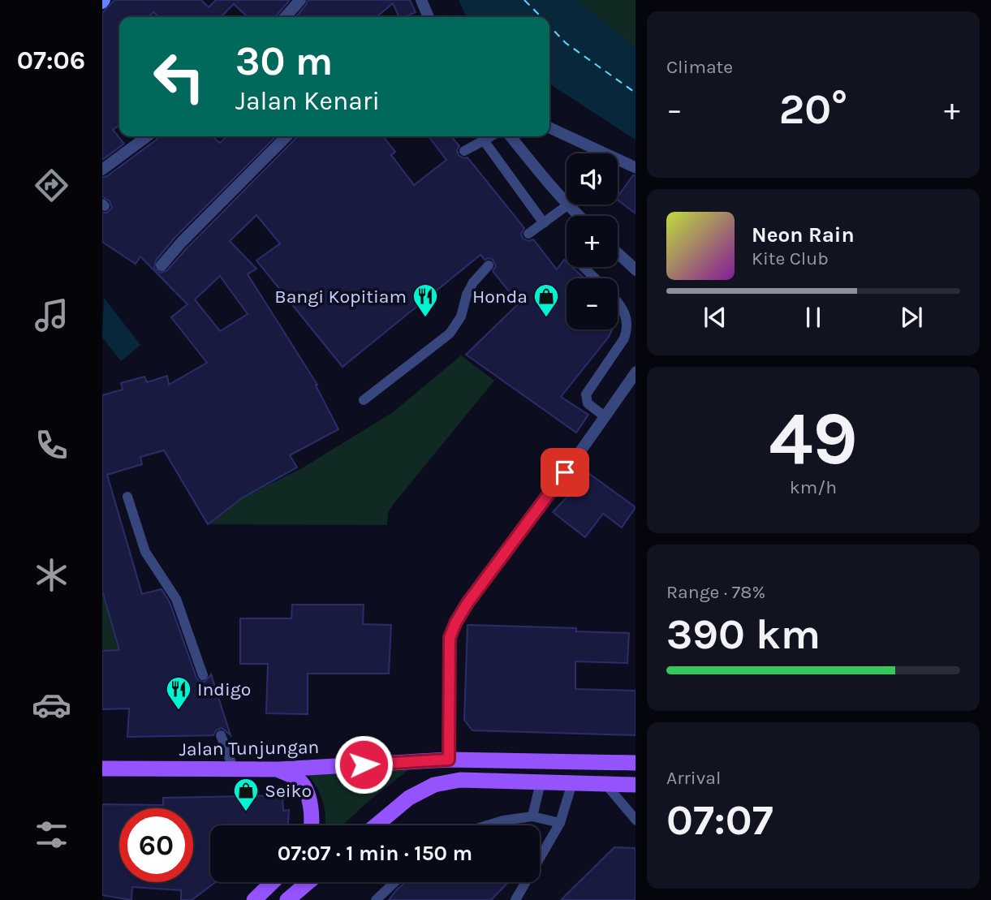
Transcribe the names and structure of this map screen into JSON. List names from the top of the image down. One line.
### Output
{"streets":{"main road":["Jalan Tunjungan"]},"places":{"restaurant":["Bangi Kopitiam","Indigo"],"shop":["Honda","Seiko"]},"page":{"tabs":"07:06","tile":["Climate",["49","km/h"],["Range · 78%","390 km"],["Arrival","07:07"]],"turn":["30 m","Jalan Kenari"],"heat":["−","20°","+"],"map_buttons":["+","−"],"song":["Neon Rain","Kite Club"],"limit":"60","trip":"07:07 · 1 min · 150 m"}}
